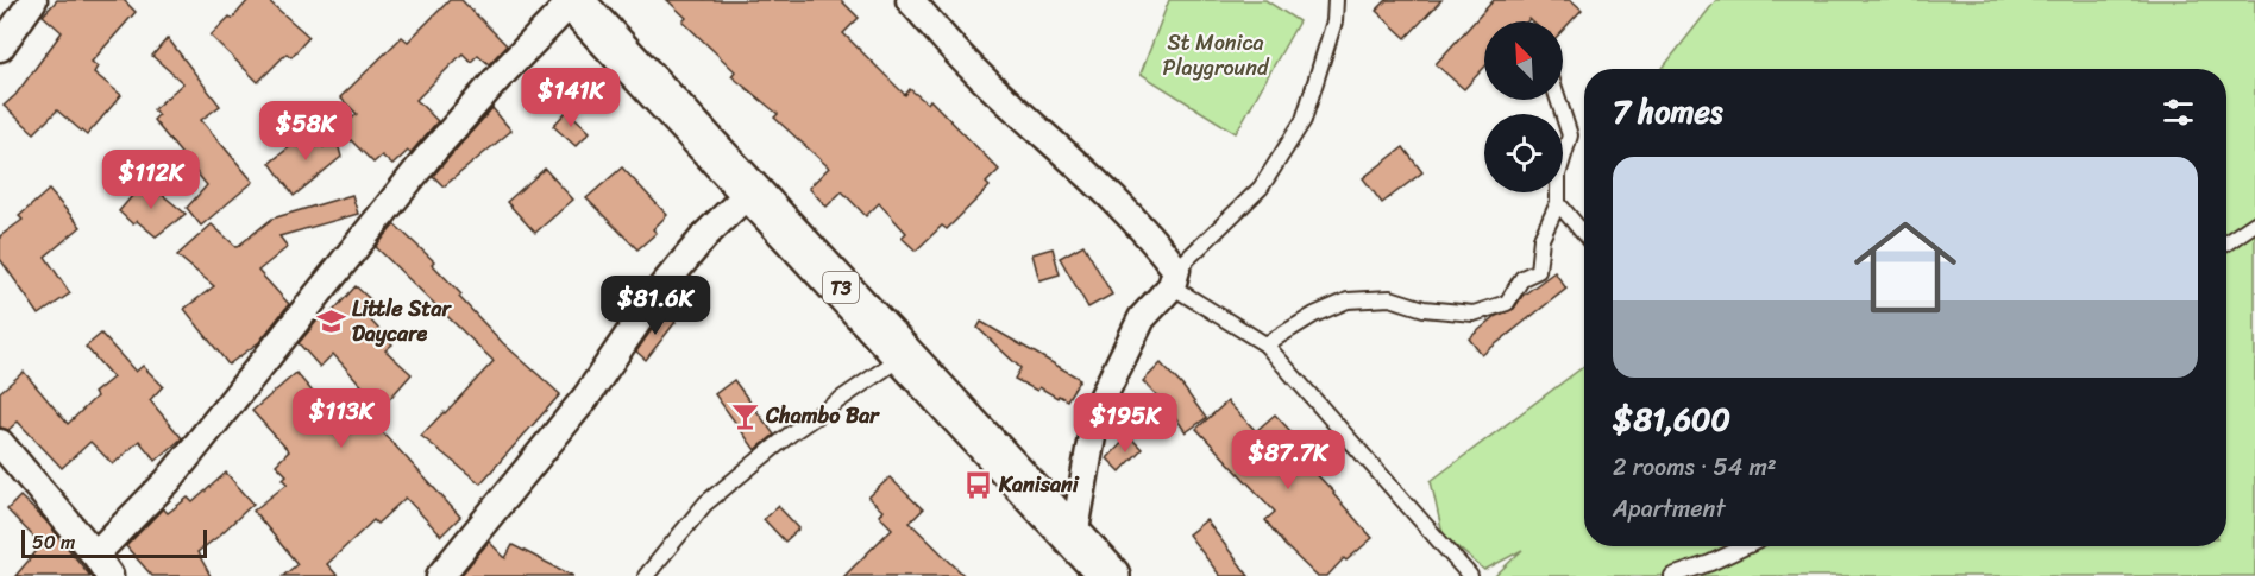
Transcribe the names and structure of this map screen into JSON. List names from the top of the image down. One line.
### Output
{"streets":{"highway":["T3"]},"parks":["St Monica Playground"],"places":{"school or university":["Little Star Daycare"],"bar":["Chambo Bar"],"bus stop":["Kanisani"]},"scale_bar":"50 m","north":"top left","page":{"price":["$141K","$58K","$112K","$81.6K","$113K","$195K","$87.7K"],"heading":"7 homes","list":[{"name":"$81,600","note":"2 rooms · 54 m² · Apartment"}],"scale":"50 m"}}
